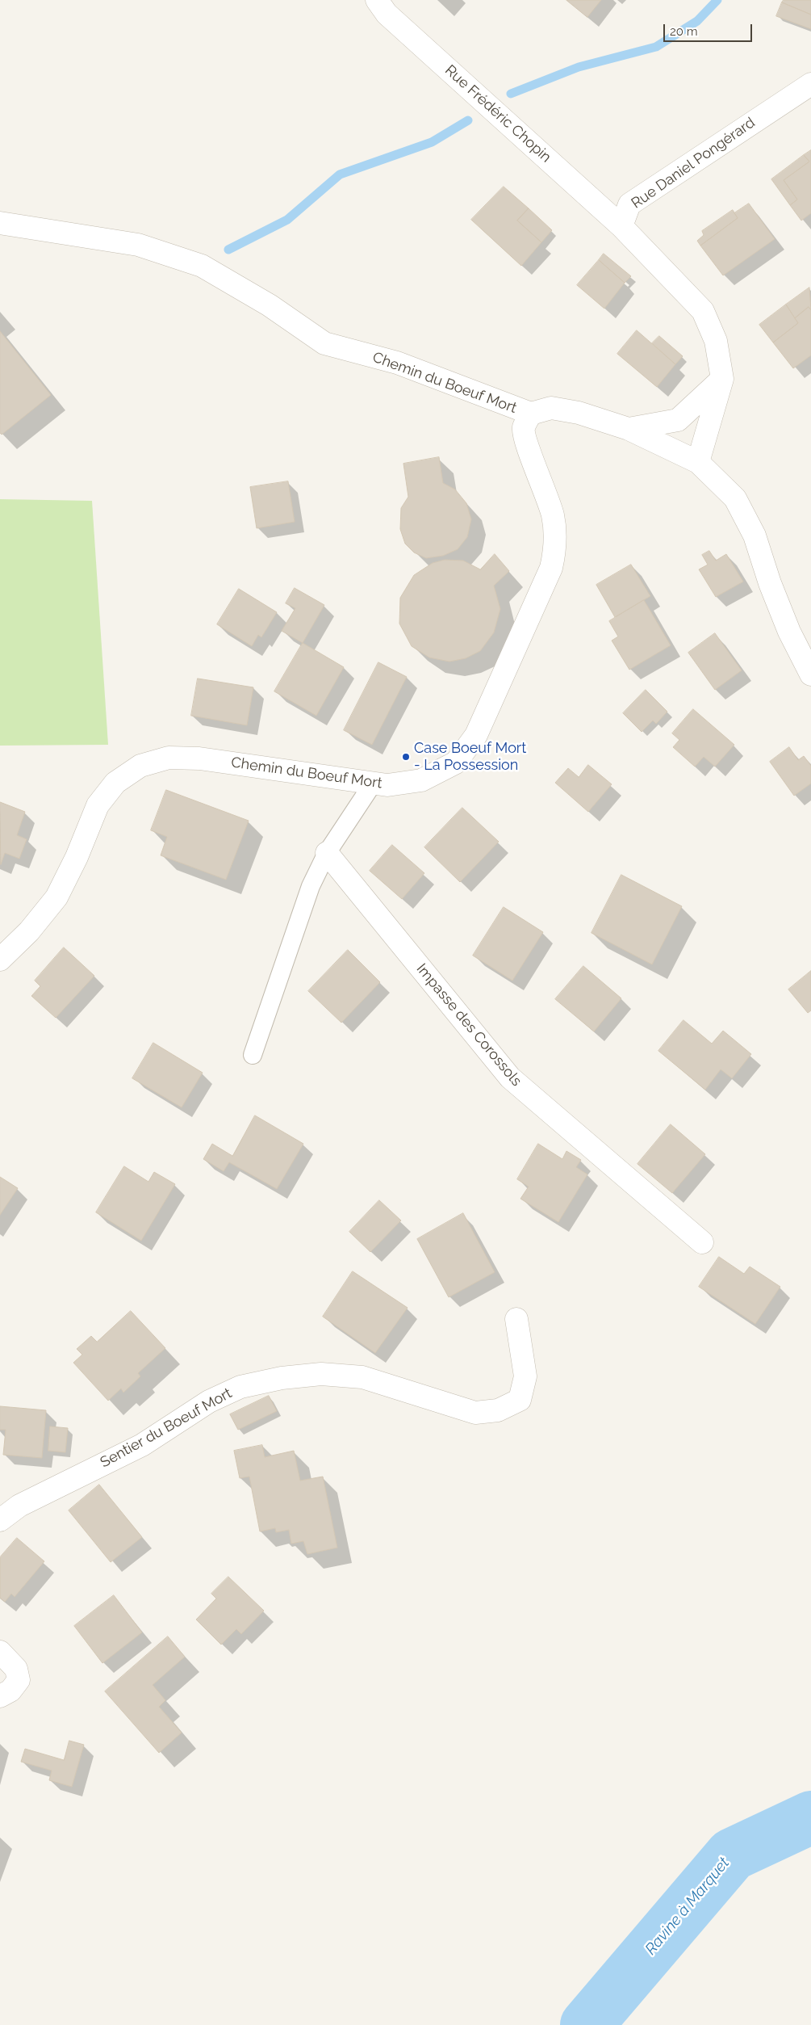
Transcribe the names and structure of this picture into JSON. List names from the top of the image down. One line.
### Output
{"streets":{"street":["Rue Frédéric Chopin","Rue Daniel Pongérard","Chemin du Boeuf Mort","Impasse des Corossols","Sentier du Boeuf Mort"]},"crossings":[["Rue Frédéric Chopin","Rue Daniel Pongérard"]],"water":["Ravine à Marquet"],"places":["Case Boeuf Mort - La Possession"],"scale_bar":"20 m"}
